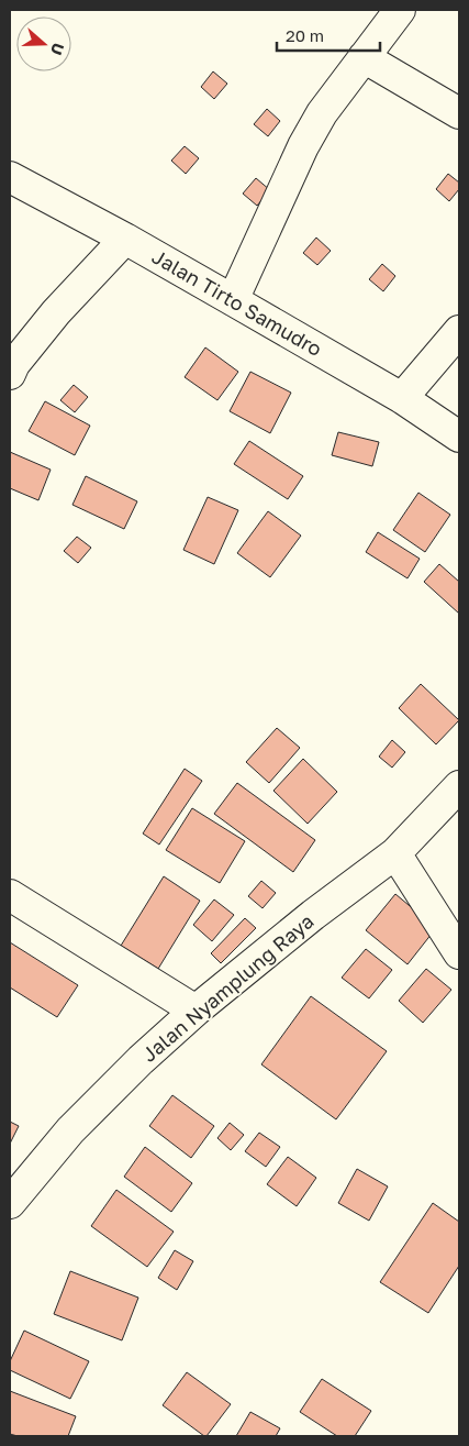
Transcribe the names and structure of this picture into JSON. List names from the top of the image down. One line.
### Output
{"streets":{"street":["Jalan Tirto Samudro","Jalan Nyamplung Raya"]},"scale_bar":"20 m","north":"right"}
